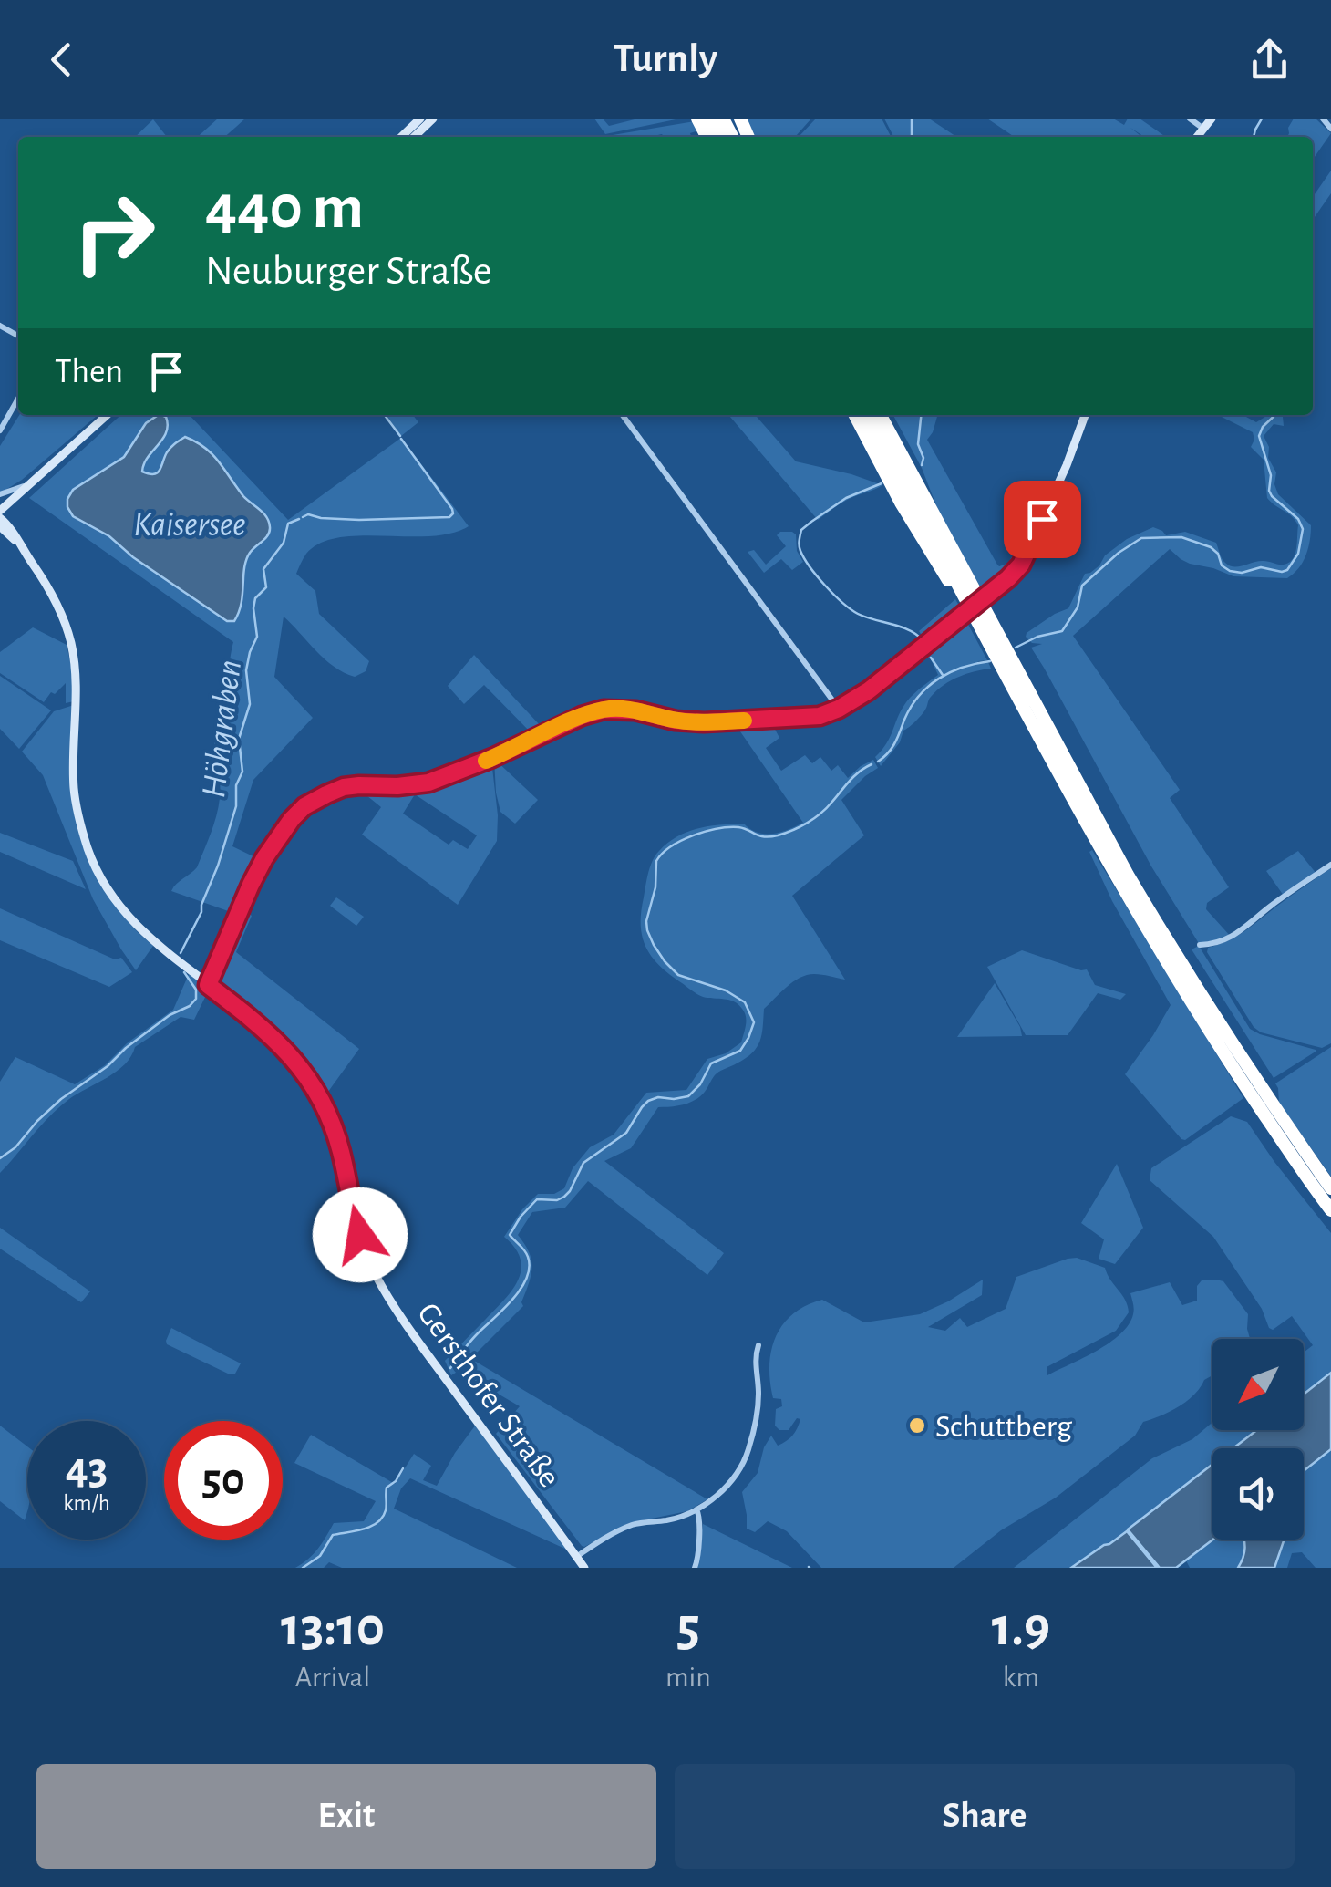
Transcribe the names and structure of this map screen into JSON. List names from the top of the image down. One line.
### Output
{"streets":{"main road":["Gersthofer Straße"]},"water":["Kaisersee","Höhgraben"],"places":["Schuttberg"],"north":"bottom left","page":{"header":"Turnly","turn":["440 m","Neuburger Straße"],"then":"Then","speed":"43 km/h","limit":"50","eta":["13:10","Arrival","5","min","1.9","km"],"buttons":["Exit","Share"]}}
